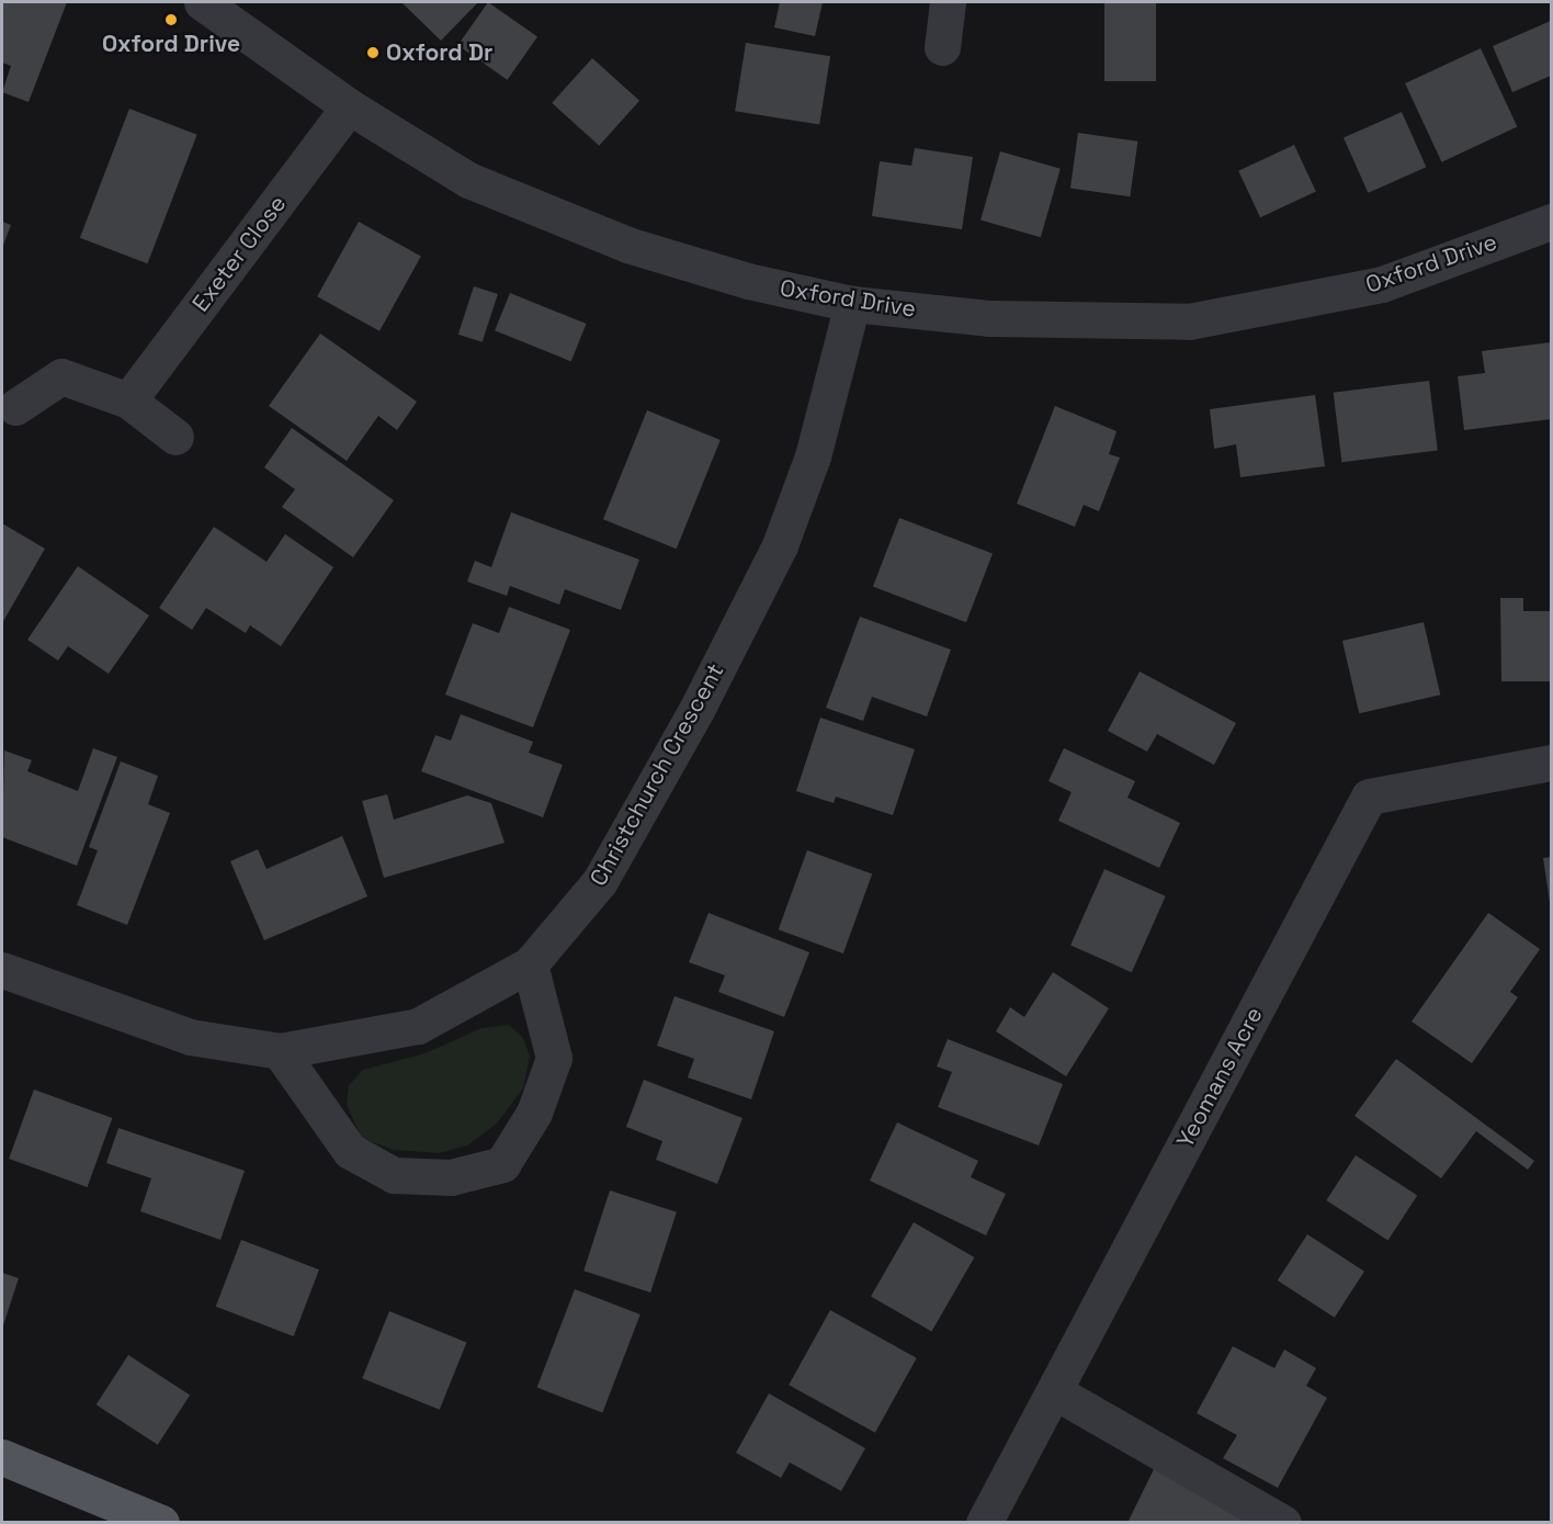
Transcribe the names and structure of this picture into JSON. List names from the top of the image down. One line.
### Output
{"streets":{"street":["Exeter Close","Oxford Drive","Christchurch Crescent","Yeomans Acre"]},"crossings":[["Exeter Close","Oxford Drive"],["Oxford Drive","Christchurch Crescent"]],"places":["Oxford Drive","Oxford Dr"]}
